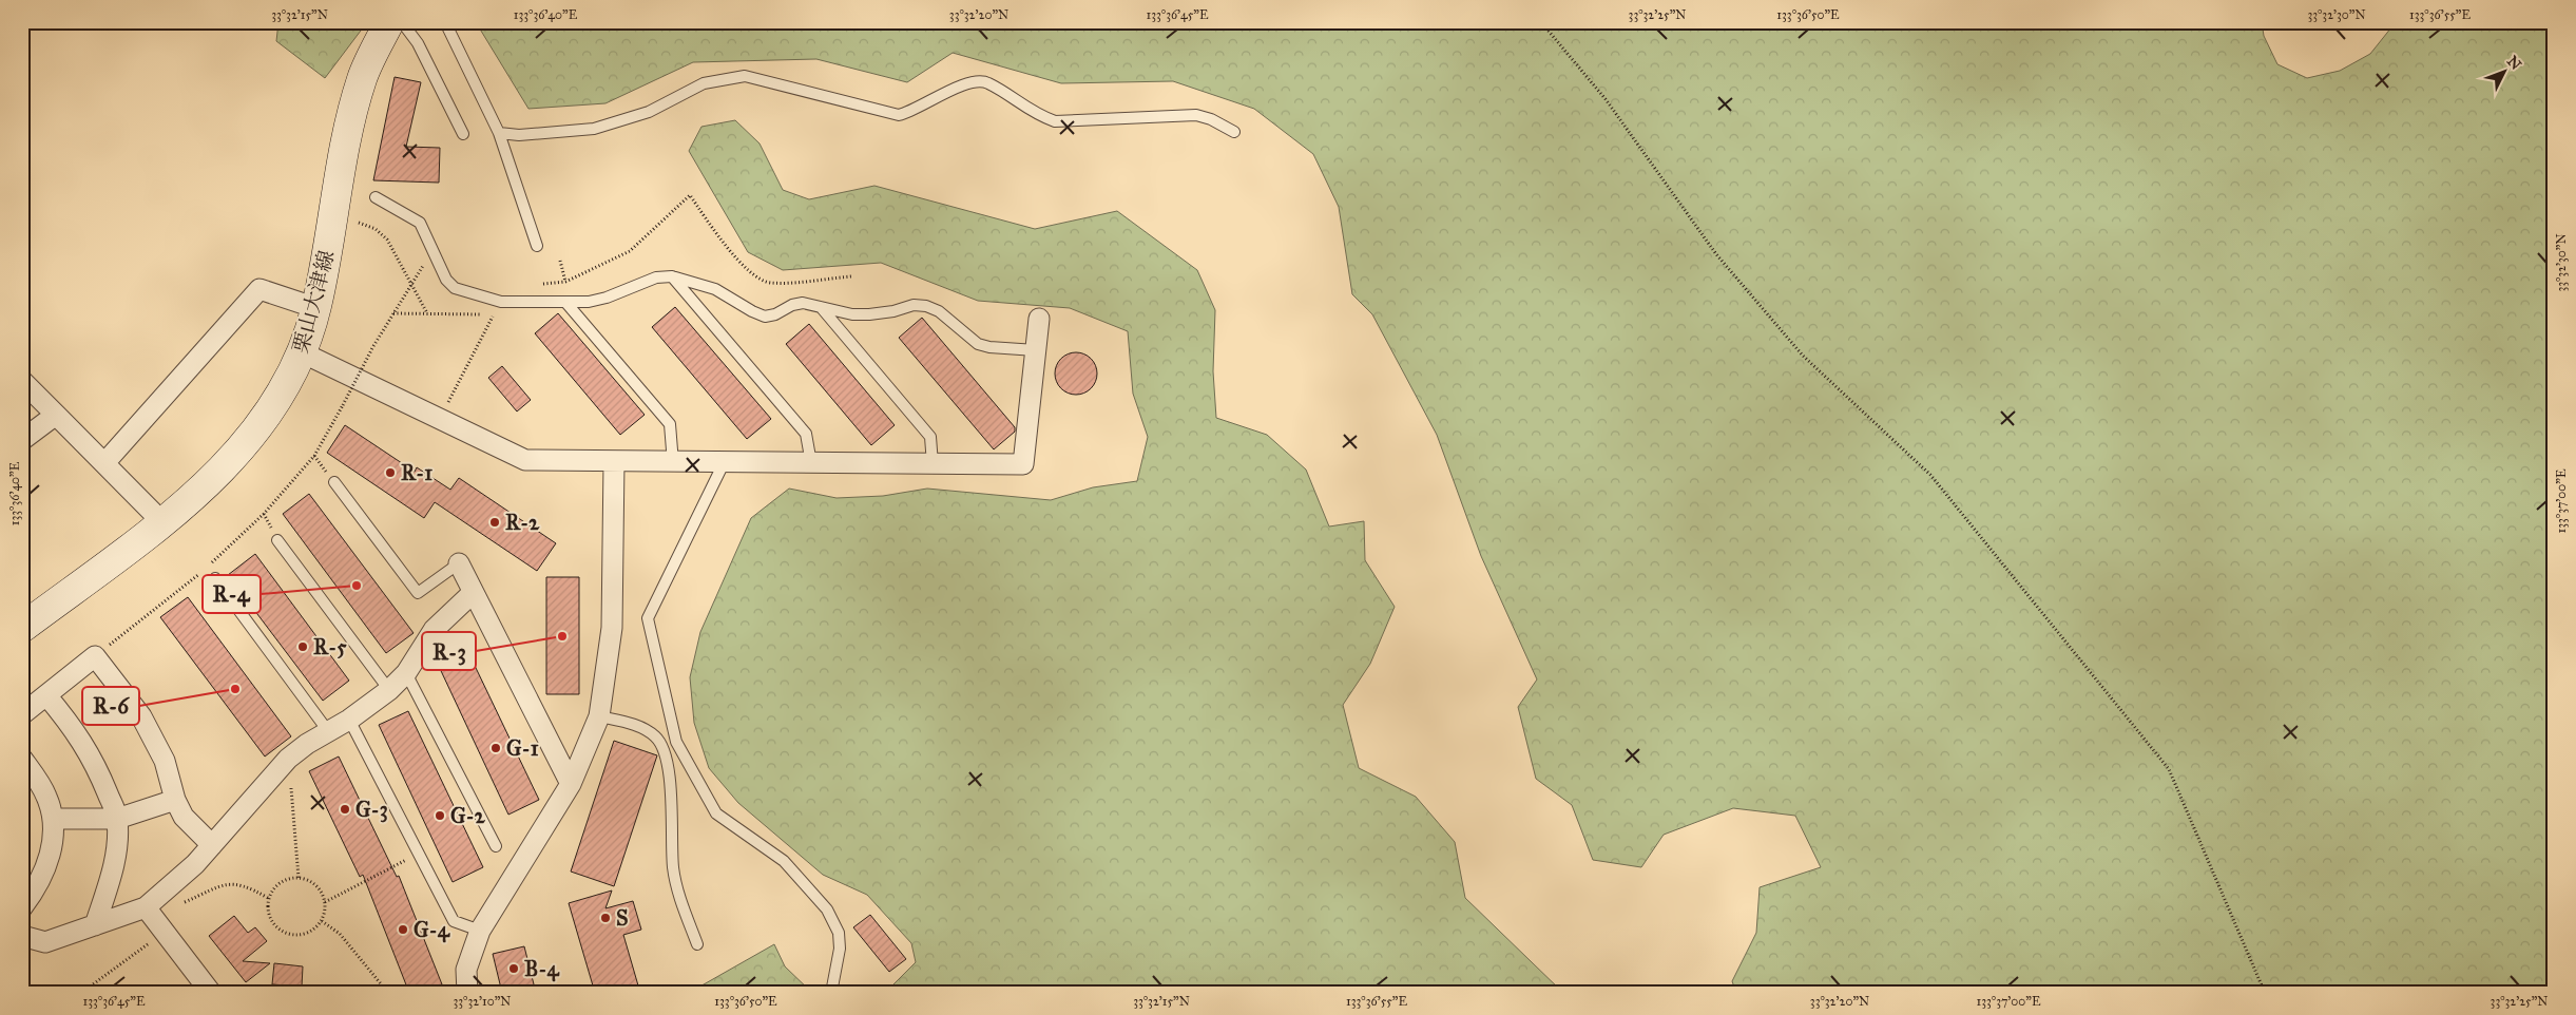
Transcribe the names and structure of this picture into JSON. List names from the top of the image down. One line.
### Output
{"streets":{"main road":["栗山大津線"]},"places":["R-1","R-2","R-4","R-3","R-5","R-6","G-1","G-3","G-2","S","G-4","B-4"],"north":"top right","coordinates":["33°32'15\"N","133°36'40\"E","33°32'20\"N","133°36'45\"E","33°32'25\"N","133°36'50\"E","33°32'30\"N","133°36'55\"E","133°37'00\"E","33°32'10\"N"]}
